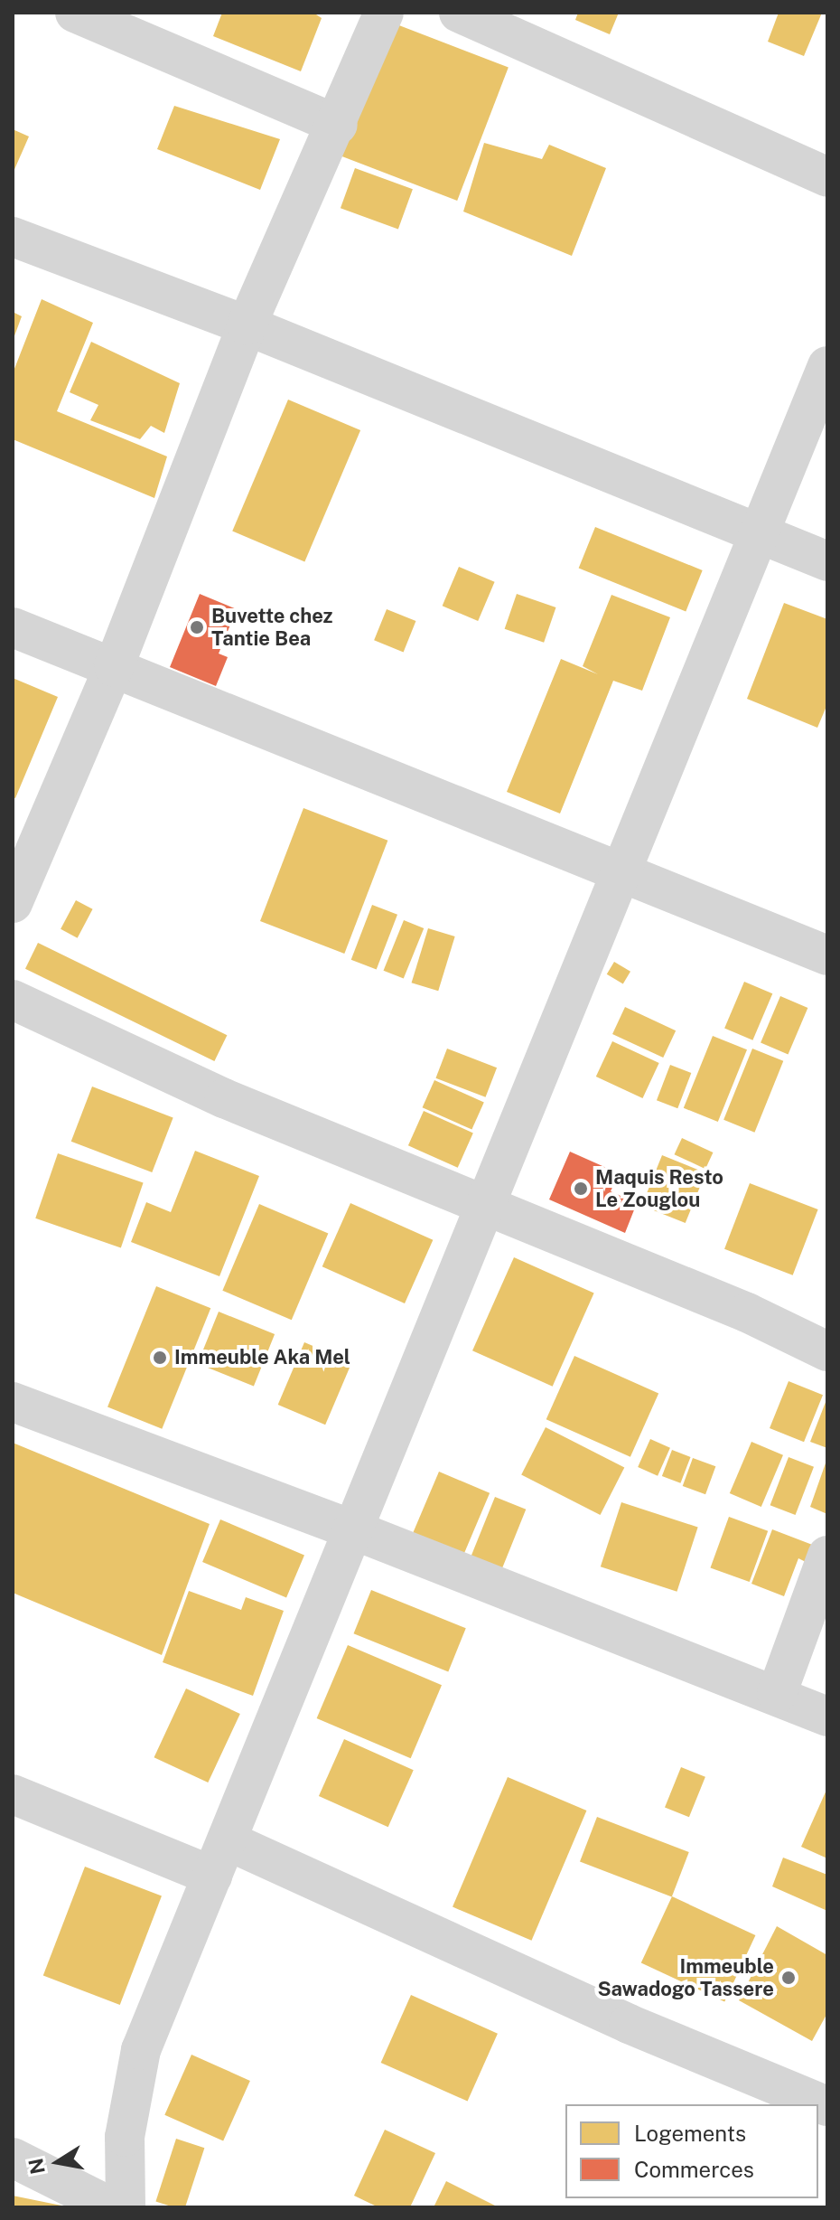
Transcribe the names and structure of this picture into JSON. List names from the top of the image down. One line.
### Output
{"places":["Buvette chez Tantie Bea","Maquis Resto Le Zouglou","Immeuble Aka Mel","Immeuble Sawadogo Tassere"],"legend":["Logements","Commerces"],"north":"left"}
